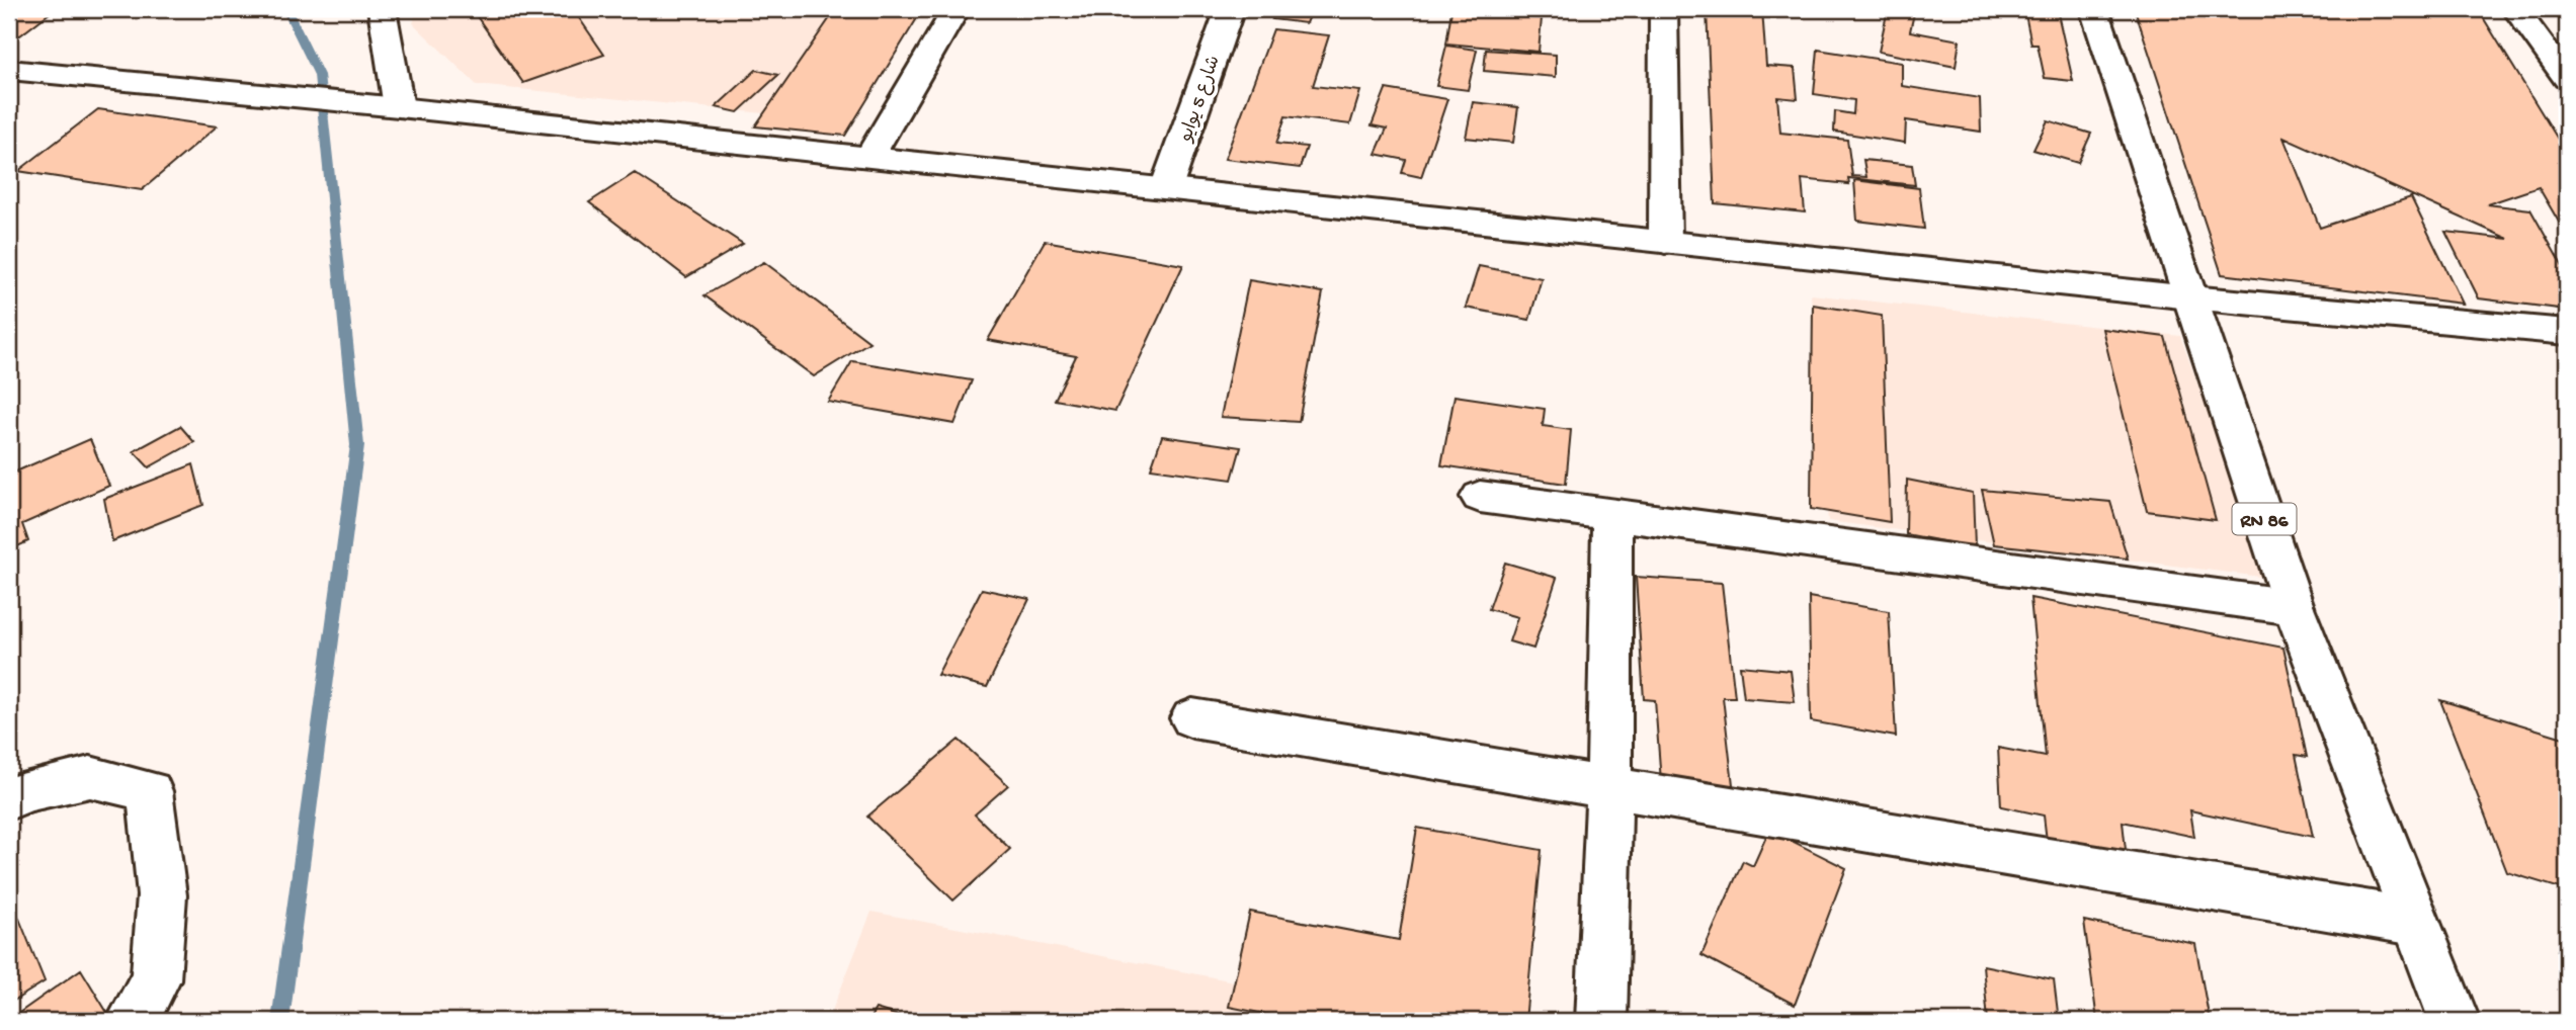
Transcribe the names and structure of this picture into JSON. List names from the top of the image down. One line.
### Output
{"streets":{"street":["شارع 5 يوايو","RN 86"]}}
